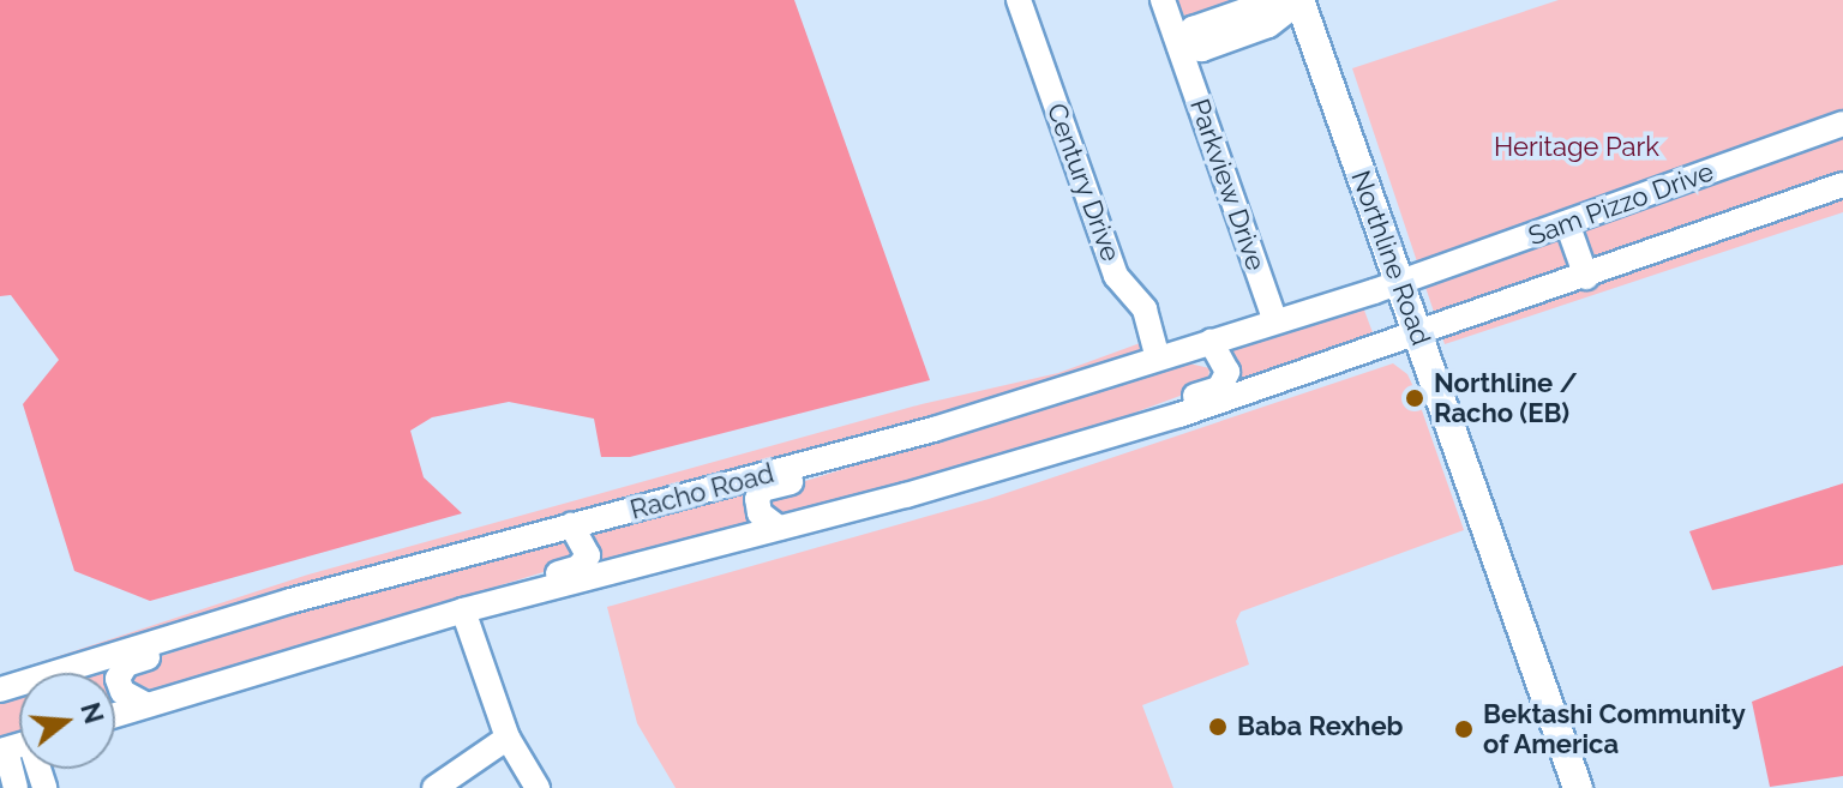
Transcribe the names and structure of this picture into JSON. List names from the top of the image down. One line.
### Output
{"streets":{"main road":["Northline Road"],"street":["Century Drive","Parkview Drive","Sam Pizzo Drive","Racho Road"]},"crossings":[["Century Drive","Racho Road"],["Parkview Drive","Racho Road"],["Sam Pizzo Drive","Northline Road"],["Sam Pizzo Drive","Racho Road"],["Northline Road","Racho Road"]],"parks":["Heritage Park"],"places":["Northline / Racho (EB)","Baba Rexheb","Bektashi Community of America"],"north":"right"}
